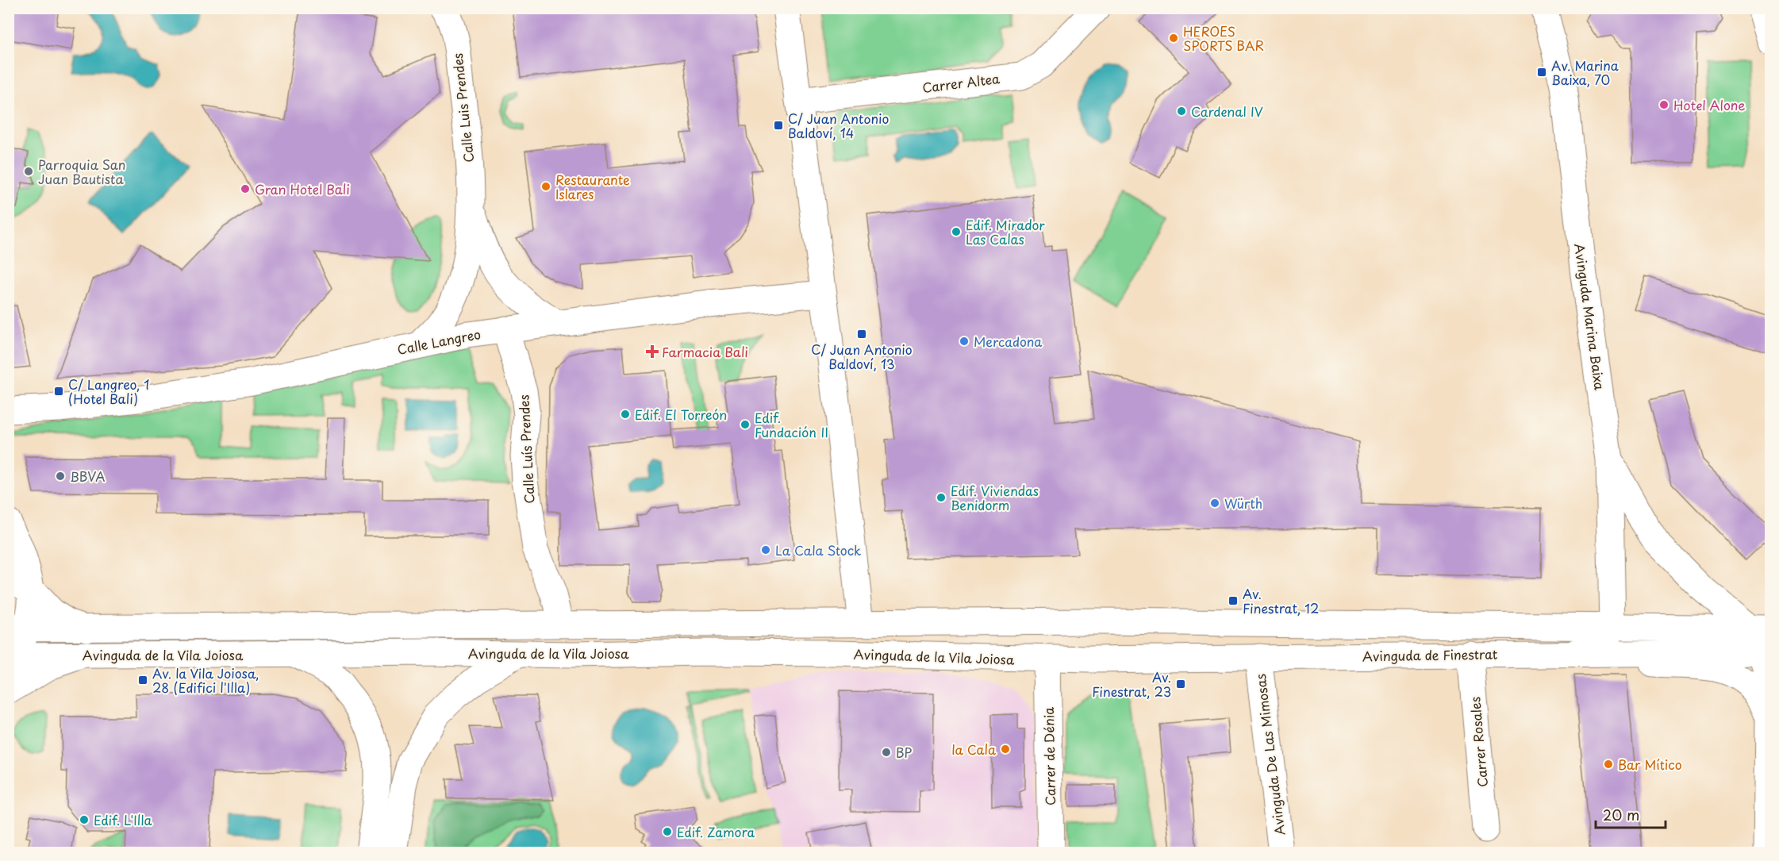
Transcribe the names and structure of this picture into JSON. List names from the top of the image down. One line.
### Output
{"streets":{"street":["Carrer Altea","Calle Luis Prendes","Avinguda Marina Baixa","Calle Langreo","Calle Luís Prendes","Avinguda de la Vila Joiosa","Avinguda de Finestrat","Carrer Rosales","Avinguda De Las Mimosas","Carrer de Dénia"]},"crossings":[["Avinguda Marina Baixa","Avinguda de la Vila Joiosa"],["Calle Langreo","Calle Luís Prendes"],["Calle Luís Prendes","Avinguda de la Vila Joiosa"],["Avinguda de la Vila Joiosa","Avinguda de Finestrat"],["Avinguda de la Vila Joiosa","Carrer de Dénia"],["Avinguda de Finestrat","Carrer Rosales"],["Avinguda de Finestrat","Avinguda De Las Mimosas"]],"places":{"other":["HEROES SPORTS BAR","Hotel Alone","Cardenal IV","Parroquia San Juan Bautista","Restaurante Islares","Gran Hotel Bali","Edif. Mirador Las Calas","Mercadona","Edif. El Torreón","Edif. Fundación II","BBVA","Edif. Viviendas Benidorm","Würth","La Cala Stock","la Cala","BP","Bar Mítico","Edif. L'Illa","Edif. Zamora"],"transit":["Av. Marina Baixa, 70","C/ Juan Antonio Baldoví, 14","C/ Juan Antonio Baldoví, 13","C/ Langreo, 1 (Hotel Bali)","Av. Finestrat, 12","Av. la Vila Joiosa, 28 (Edifici l'Illa)","Av. Finestrat, 23"],"health":["Farmacia Bali"]},"scale_bar":"20 m"}
